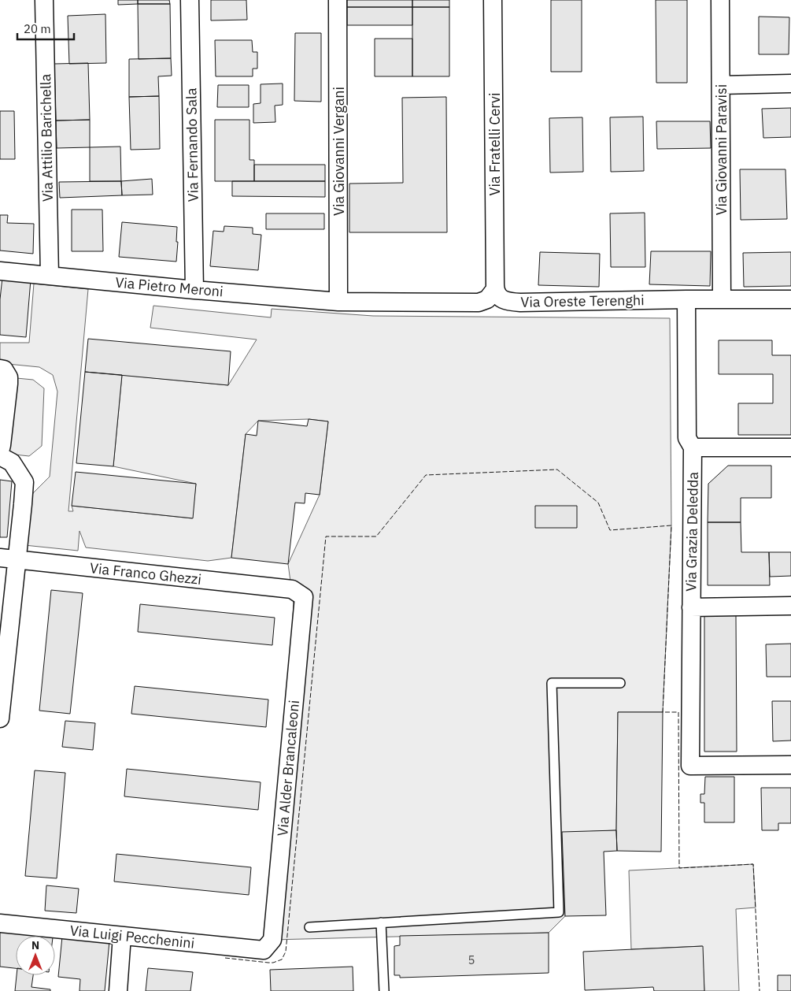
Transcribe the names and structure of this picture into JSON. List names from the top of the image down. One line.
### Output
{"streets":{"street":["Via Attilio Barichella","Via Fratelli Cervi","Via Fernando Sala","Via Giovanni Paravisi","Via Giovanni Vergani","Via Pietro Meroni","Via Oreste Terenghi","Via Grazia Deledda","Via Franco Ghezzi","Via Alder Brancaleoni","Via Luigi Pecchenini"]},"crossings":[["Via Attilio Barichella","Via Pietro Meroni"],["Via Fratelli Cervi","Via Oreste Terenghi"],["Via Fernando Sala","Via Pietro Meroni"],["Via Giovanni Paravisi","Via Oreste Terenghi"],["Via Giovanni Vergani","Via Pietro Meroni"],["Via Oreste Terenghi","Via Grazia Deledda"],["Via Franco Ghezzi","Via Alder Brancaleoni"],["Via Alder Brancaleoni","Via Luigi Pecchenini"]],"house_numbers":["5"],"scale_bar":"20 m","north":"top"}
